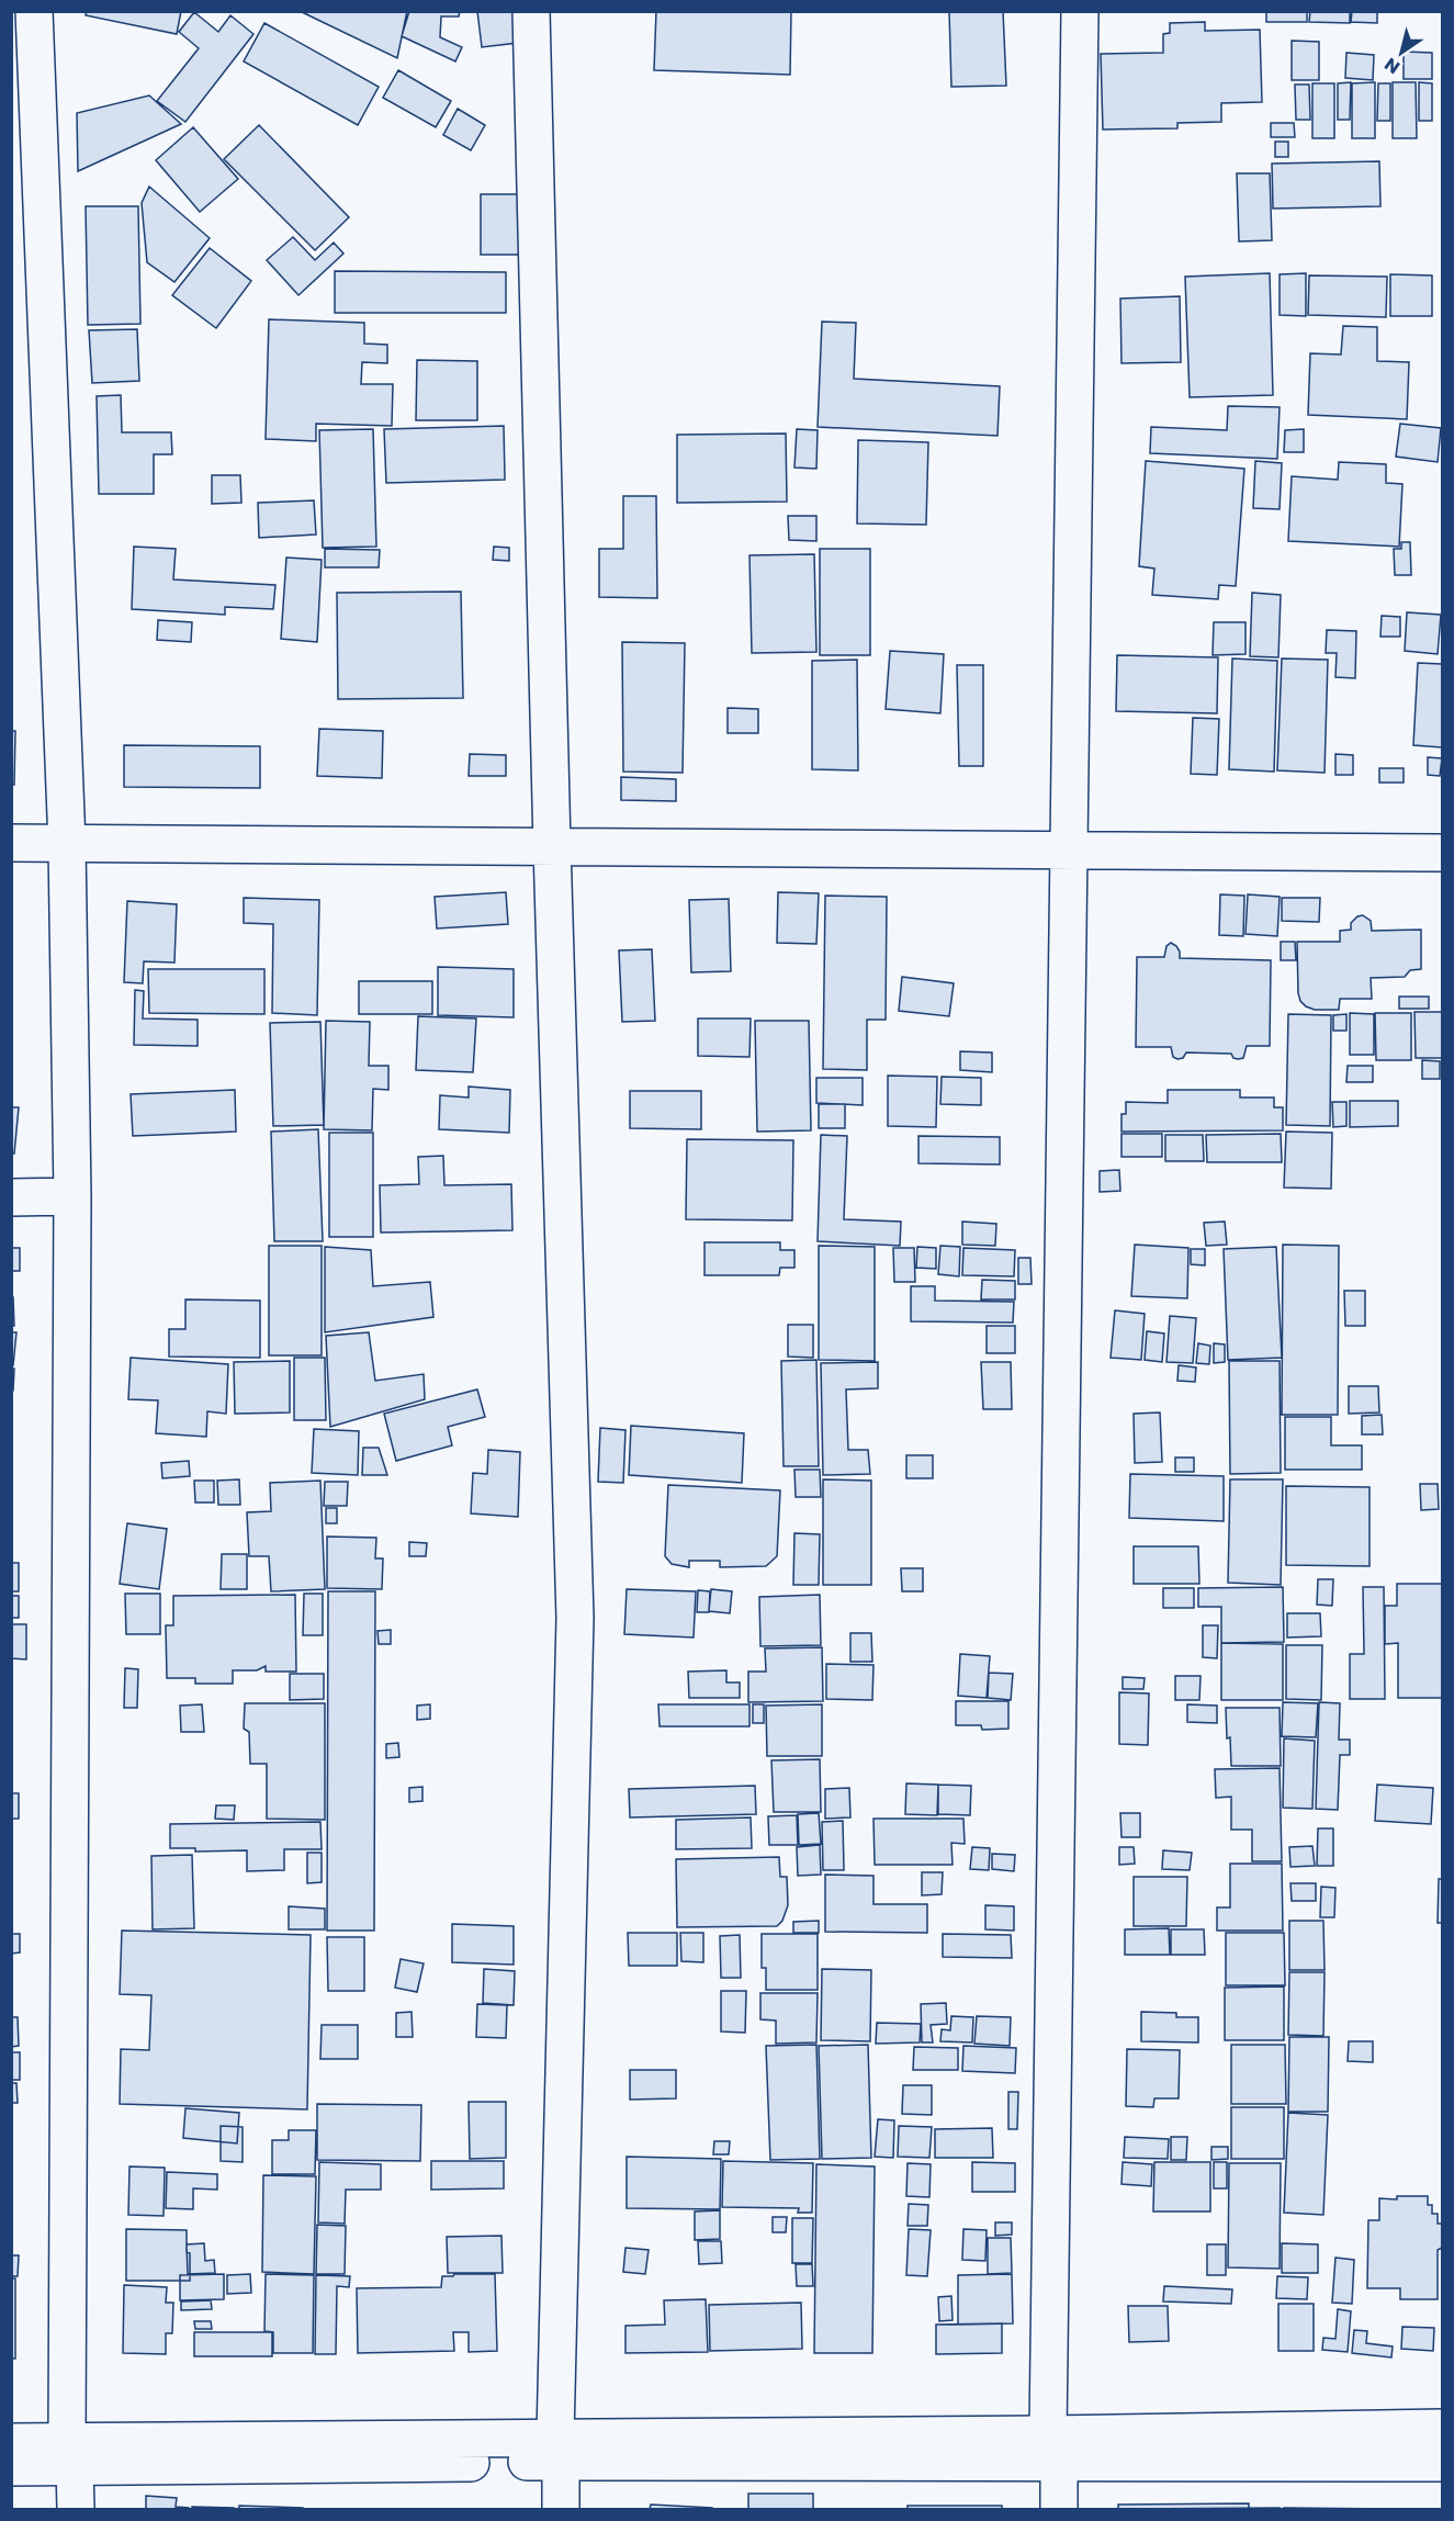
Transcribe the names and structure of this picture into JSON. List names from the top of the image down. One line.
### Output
{"north":"bottom left"}
